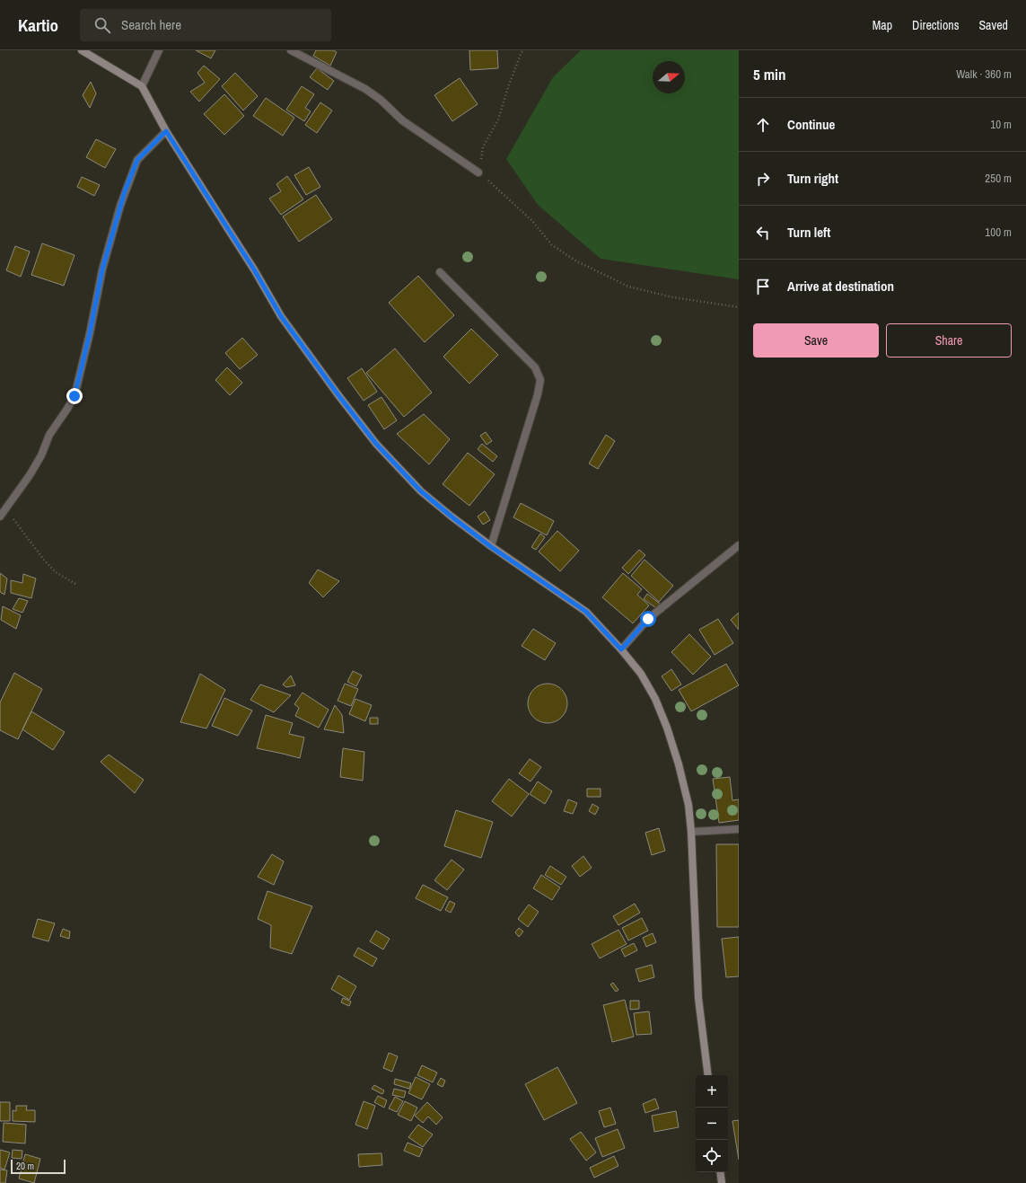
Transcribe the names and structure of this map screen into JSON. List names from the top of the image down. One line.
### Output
{"scale_bar":"20 m","north":"right","page":{"header":"Kartio","search":"Search here","nav":["Map","Directions","Saved"],"heading":["5 min","Walk · 360 m"],"list":[["Continue","10 m"],["Turn right","250 m"],["Turn left","100 m"],"Arrive at destination"],"buttons":["Save","Share"],"map_buttons":["+","−"],"scale":"20 m"}}
